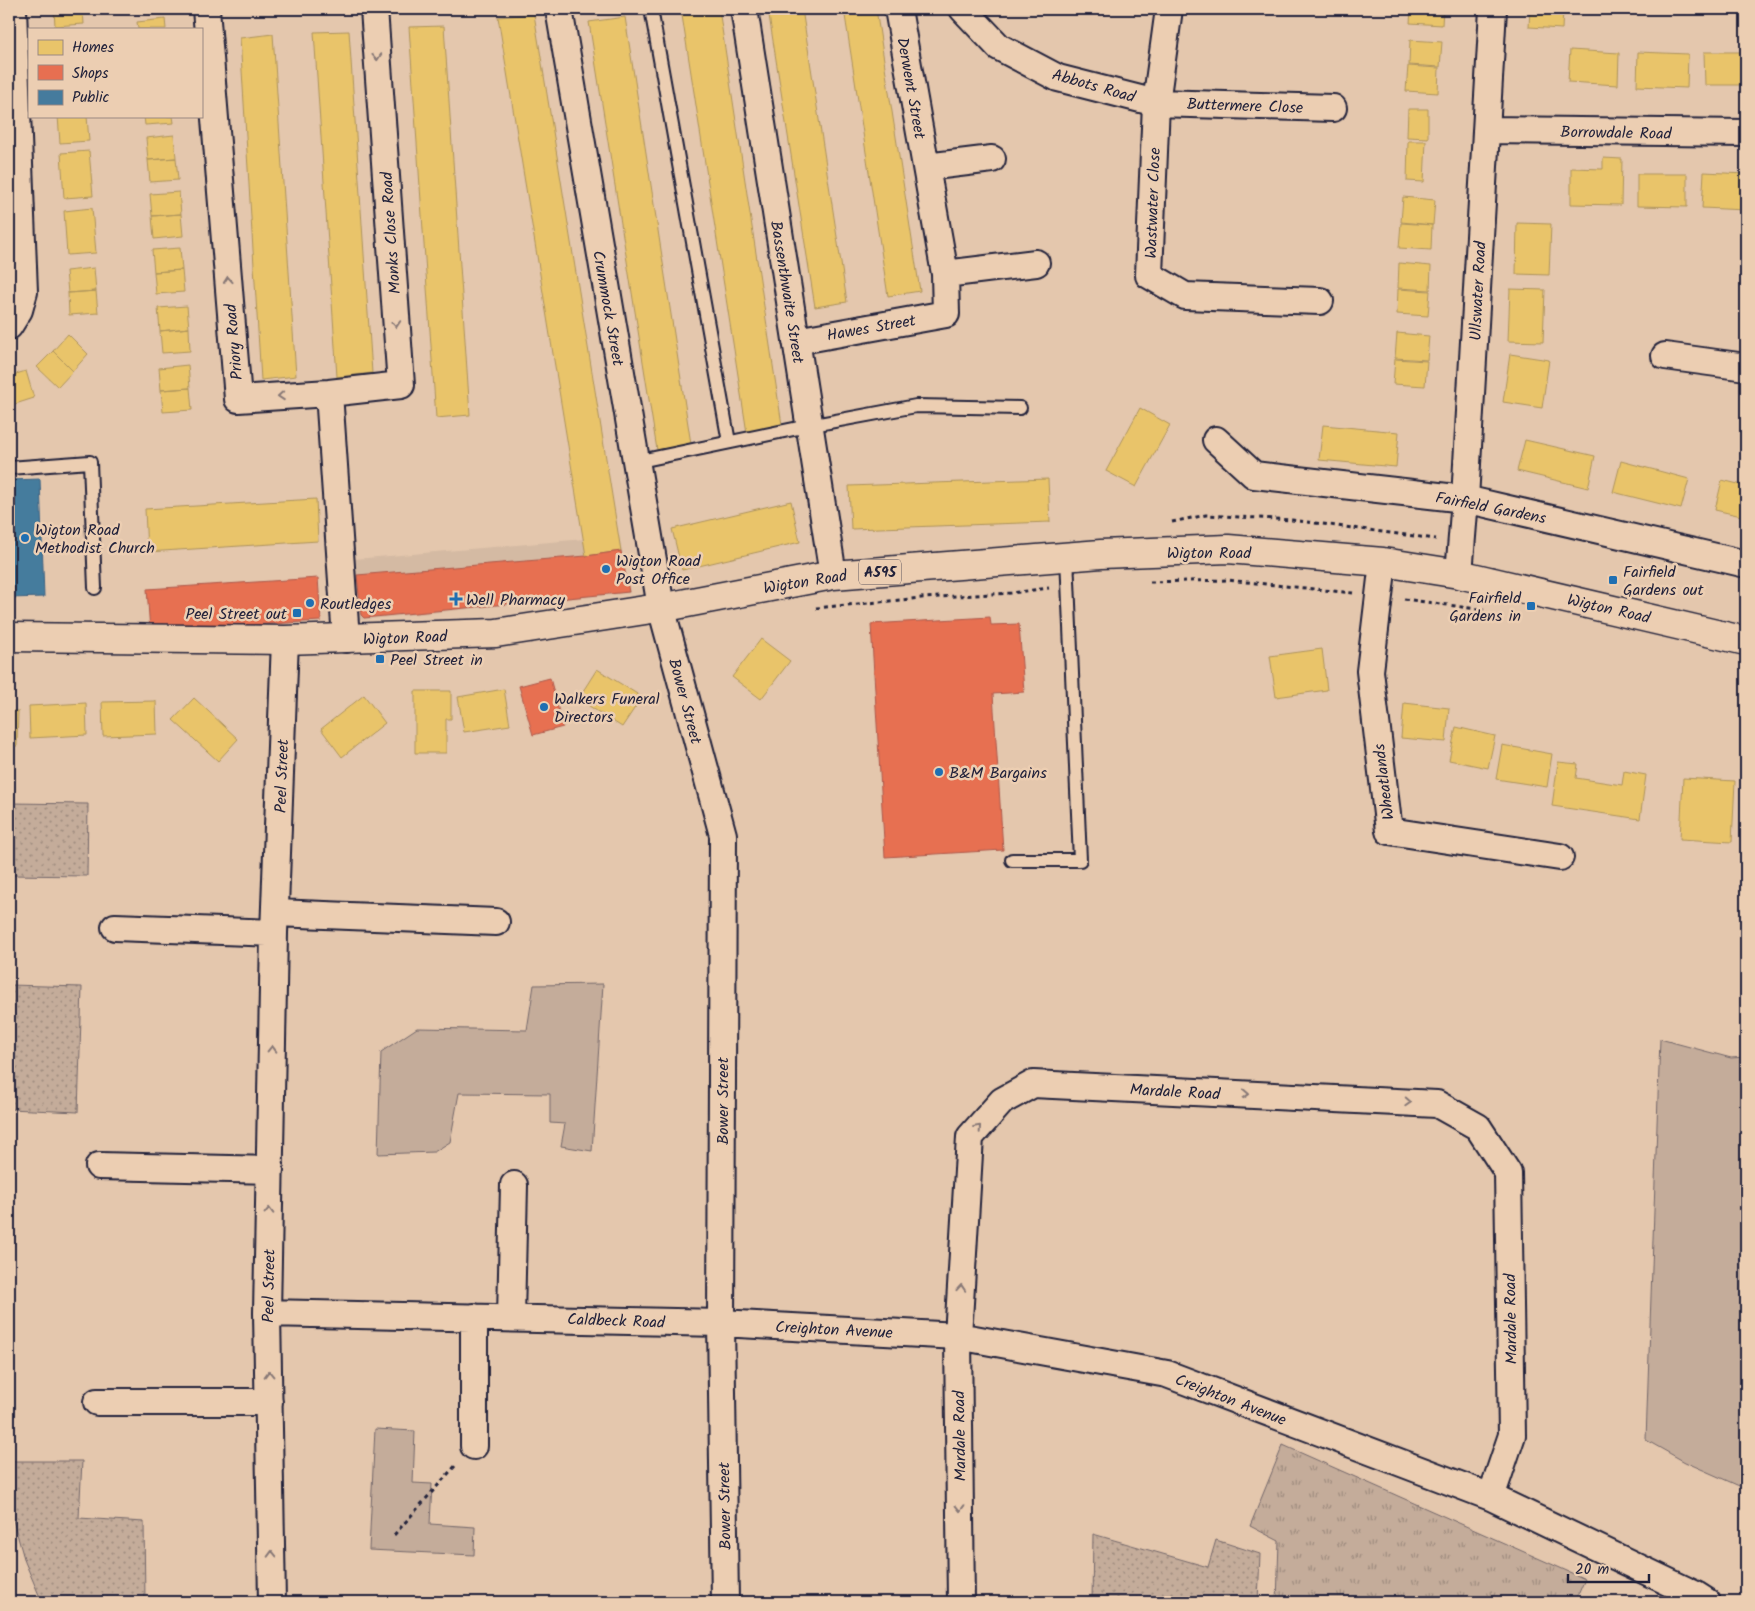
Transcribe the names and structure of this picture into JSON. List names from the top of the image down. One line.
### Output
{"streets":{"main road":["Wigton Road","A595"],"street":["Abbots Road","Derwent Street","Buttermere Close","Borrowdale Road","Wastwater Close","Monks Close Road","Ullswater Road","Bassenthwaite Street","Crummock Street","Hawes Street","Priory Road","Fairfield Gardens","Bower Street","Peel Street","Wheatlands","Mardale Road","Caldbeck Road","Creighton Avenue"]},"crossings":[["Abbots Road","Buttermere Close"],["Abbots Road","Wastwater Close"],["Derwent Street","Hawes Street"],["Buttermere Close","Wastwater Close"],["Borrowdale Road","Ullswater Road"],["Monks Close Road","Priory Road"],["Ullswater Road","Fairfield Gardens"],["Ullswater Road","Wigton Road"],["Bassenthwaite Street","Hawes Street"],["Bassenthwaite Street","Wigton Road"],["Crummock Street","Wigton Road"],["Crummock Street","Bower Street"],["Wigton Road","Bower Street"],["Wigton Road","Peel Street"],["Wigton Road","Wheatlands"],["Bower Street","Caldbeck Road"],["Bower Street","Creighton Avenue"],["Peel Street","Caldbeck Road"],["Mardale Road","Creighton Avenue"],["Caldbeck Road","Creighton Avenue"]],"one_way":["Monks Close Road","Peel Street"],"places":{"other":["Wigton Road Methodist Church","Wigton Road Post Office","Routledges","Walkers Funeral Directors","B&M Bargains"],"transit":["Fairfield Gardens out","Fairfield Gardens in","Peel Street out","Peel Street in"],"health":["Well Pharmacy"]},"legend":["Homes","Shops","Public"],"scale_bar":"20 m"}
